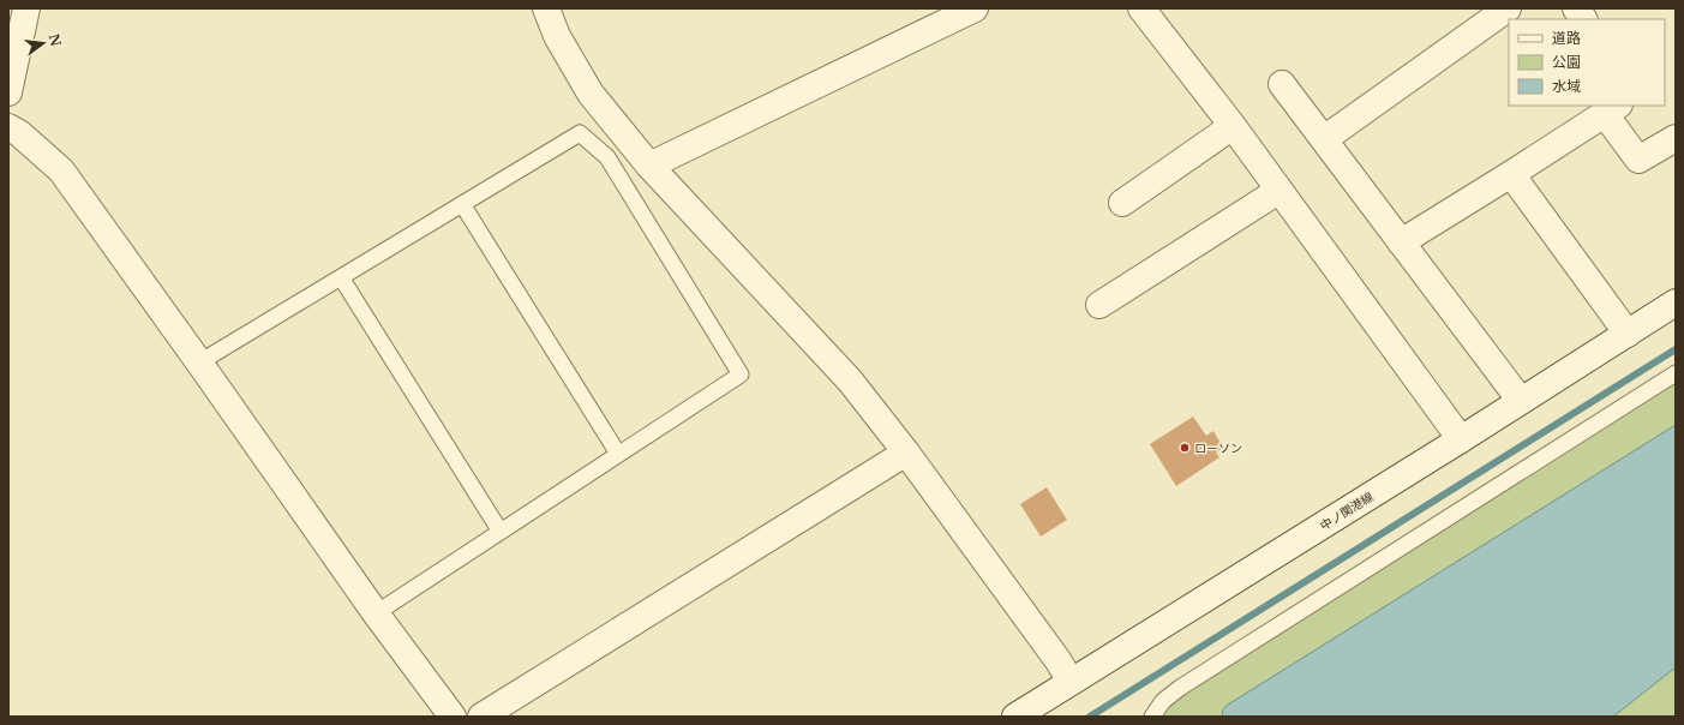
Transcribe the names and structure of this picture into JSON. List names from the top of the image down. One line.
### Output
{"streets":{"street":["中ノ関港線"]},"places":["ローソン"],"legend":["道路","公園","水域"],"north":"right"}
